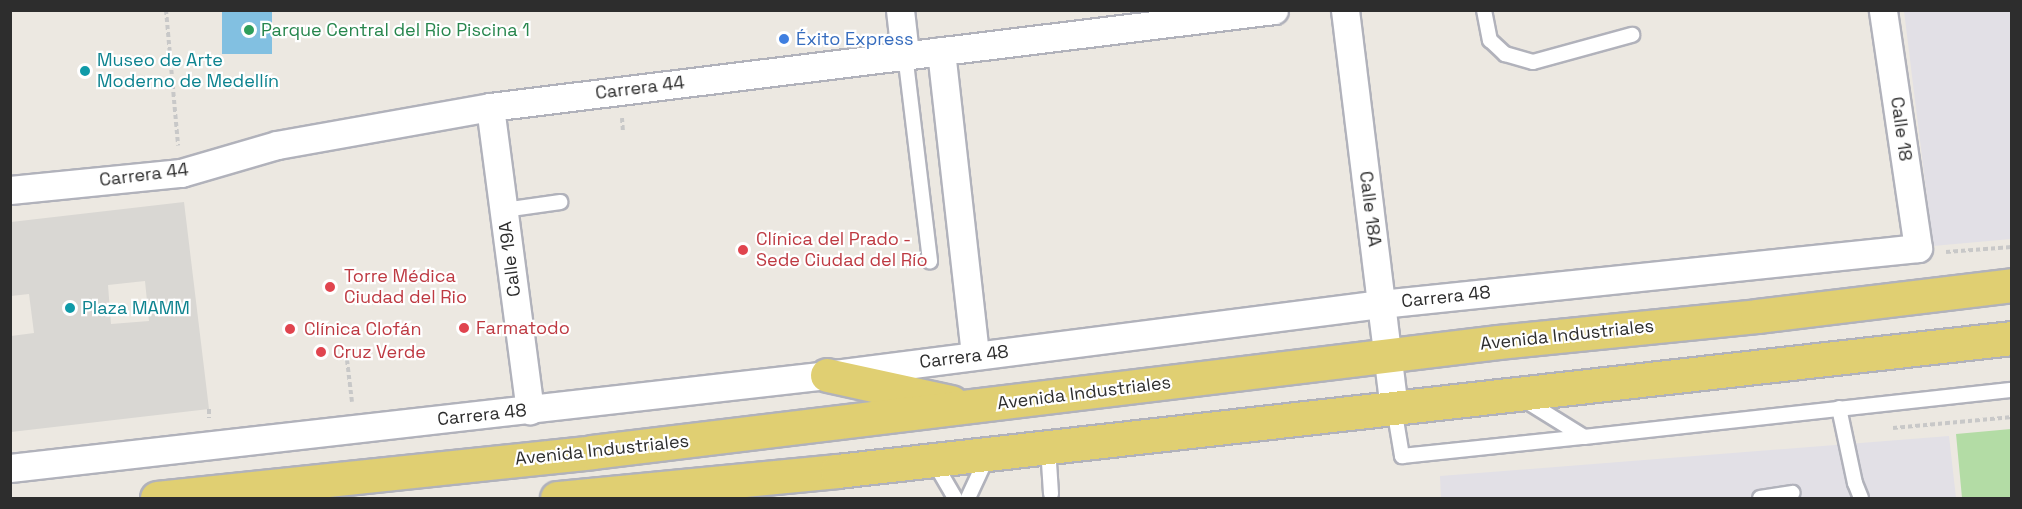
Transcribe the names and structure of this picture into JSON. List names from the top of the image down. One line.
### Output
{"streets":{"main road":["Avenida Industriales"],"street":["Carrera 44","Calle 18","Calle 18A","Calle 19A","Carrera 48"]},"crossings":[["Carrera 44","Calle 19A"],["Calle 18","Carrera 48"],["Calle 18A","Carrera 48"],["Calle 18A","Avenida Industriales"],["Calle 19A","Carrera 48"]],"places":["Parque Central del Rio Piscina 1","Éxito Express","Museo de Arte Moderno de Medellín","Clínica del Prado - Sede Ciudad del Río","Torre Médica Ciudad del Rio","Plaza MAMM","Farmatodo","Clínica Clofán","Cruz Verde"]}
